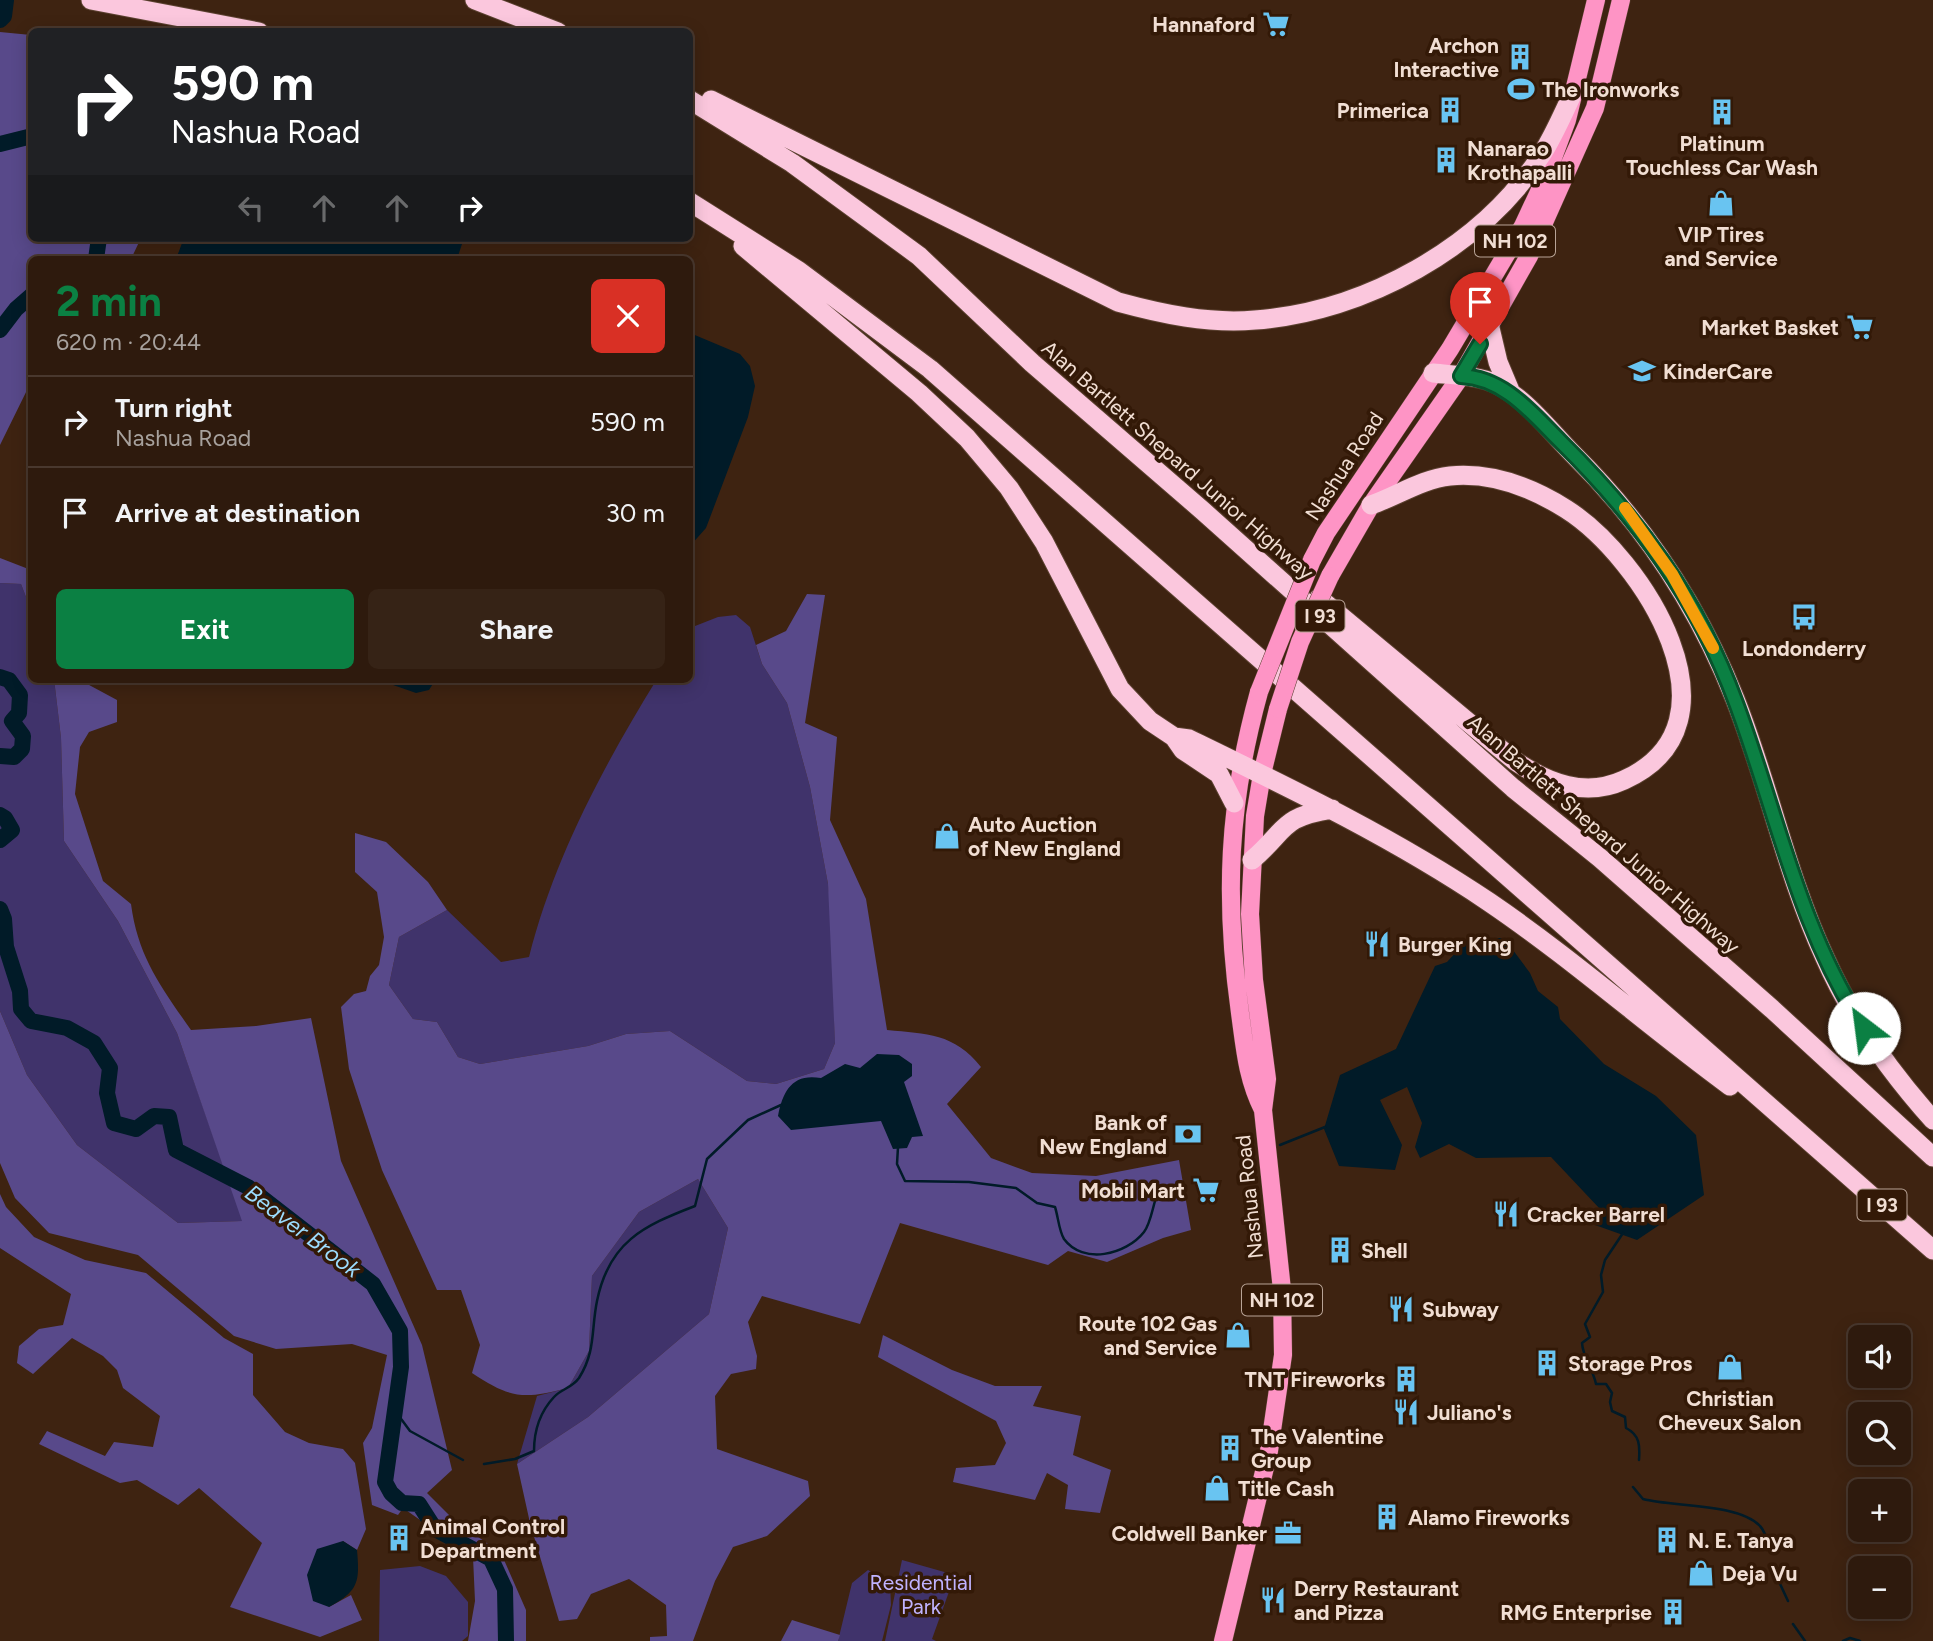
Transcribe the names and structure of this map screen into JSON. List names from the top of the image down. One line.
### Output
{"streets":{"highway":["Alan Bartlett Shepard Junior Highway","I 93"],"main road":["NH 102","Nashua Road"]},"water":["Beaver Brook"],"parks":["Residential Park"],"places":{"supermarket":["Hannaford","Market Basket","Mobil Mart"],"building":["Archon Interactive","Primerica","Platinum Touchless Car Wash","Nanarao Krothapalli","Shell","Storage Pros","TNT Fireworks","The Valentine Group","Alamo Fireworks","Animal Control Department","N. E. Tanya","RMG Enterprise"],"sports":["The Ironworks"],"shop":["VIP Tires and Service","Auto Auction of New England","Route 102 Gas and Service","Christian Cheveux Salon","Title Cash","Deja Vu"],"school or university":["KinderCare"],"bus stop":["Londonderry"],"restaurant":["Burger King","Cracker Barrel","Subway","Juliano's","Derry Restaurant and Pizza"],"bank":["Bank of New England"],"office":["Coldwell Banker"]},"page":{"turn":["590 m","Nashua Road"],"heading":["2 min","620 m · 20:44"],"list":[{"name":"Turn right","note":"Nashua Road","value":"590 m"},{"name":"Arrive at destination","value":"30 m"}],"buttons":["Exit","Share"],"map_buttons":["+","−"]}}
